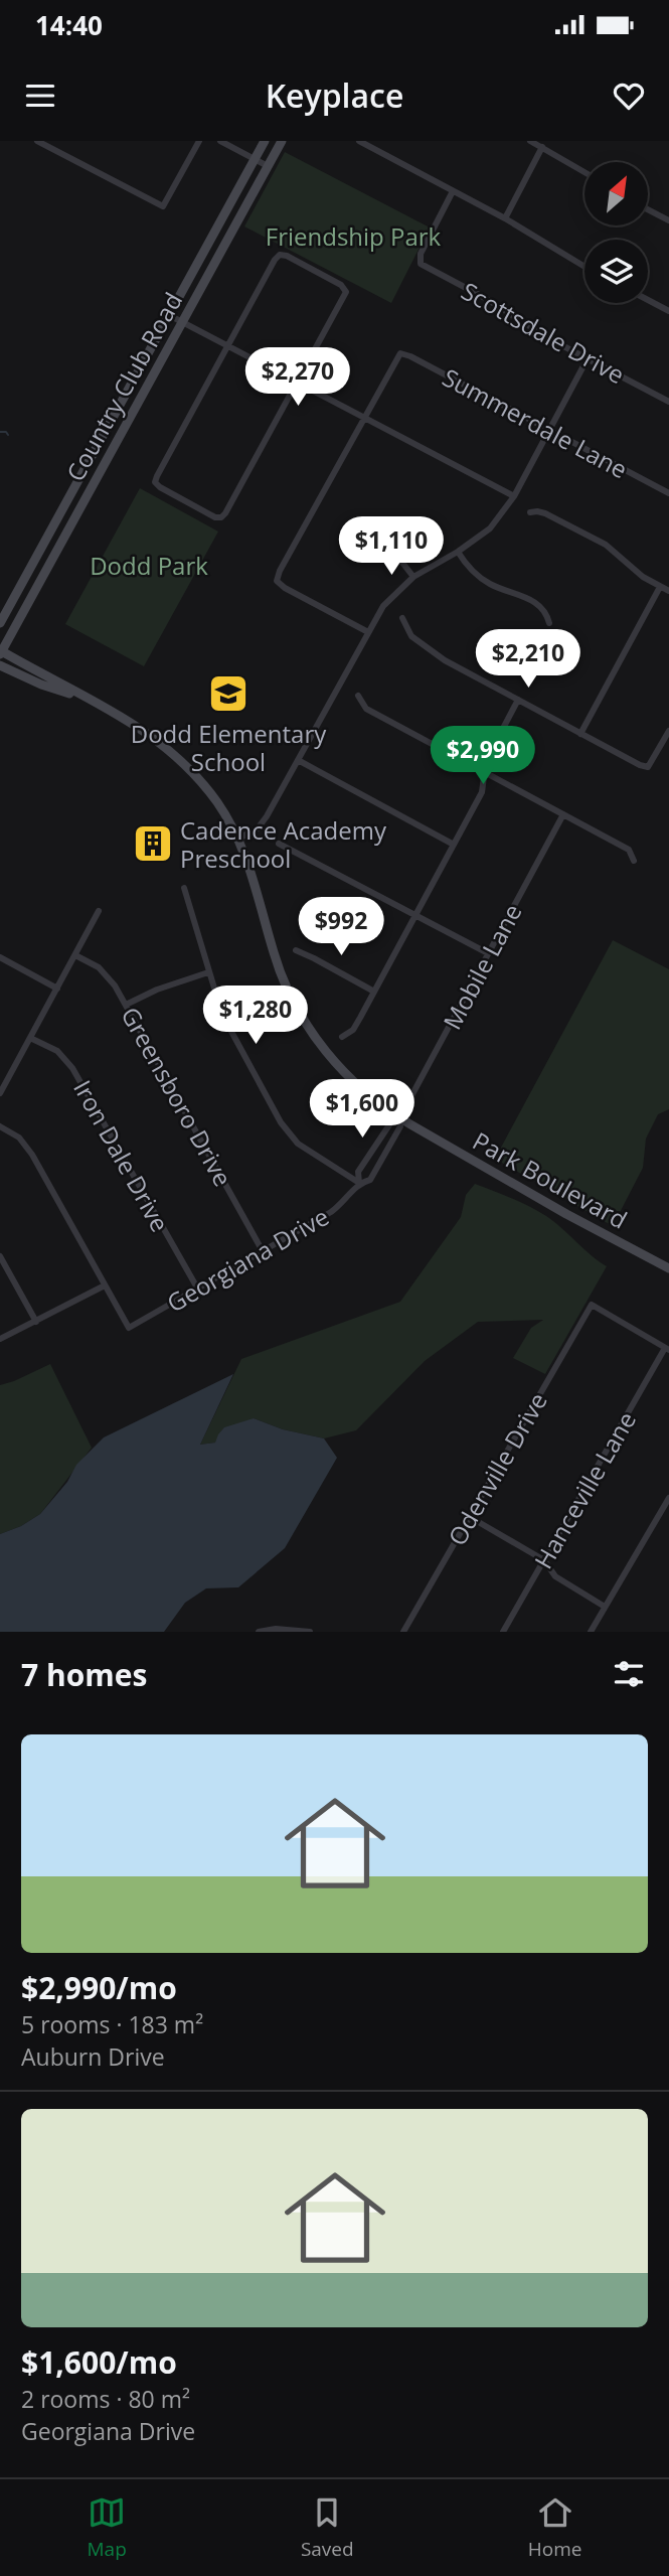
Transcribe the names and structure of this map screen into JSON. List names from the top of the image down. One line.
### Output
{"streets":{"main road":["Country Club Road","Park Boulevard"],"street":["Scottsdale Drive","Summerdale Lane","Mobile Lane","Greensboro Drive","Iron Dale Drive","Georgiana Drive","Odenville Drive","Hanceville Lane"]},"crossings":[["Country Club Road","Park Boulevard"],["Mobile Lane","Park Boulevard"],["Mobile Lane","Georgiana Drive"],["Greensboro Drive","Georgiana Drive"],["Iron Dale Drive","Georgiana Drive"],["Park Boulevard","Georgiana Drive"],["Odenville Drive","Hanceville Lane"]],"parks":["Friendship Park","Dodd Park"],"places":{"school or university":["Dodd Elementary School"],"building":["Cadence Academy Preschool"]},"north":"top right","page":{"status":"14:40","header":"Keyplace","price":["$2,270","$1,110","$2,210","$2,990","$992","$1,280","$1,600"],"heading":"7 homes","list":[{"name":"$2,990/mo","note":"5 rooms · 183 m² · Auburn Drive"},{"name":"$1,600/mo","note":"2 rooms · 80 m² · Georgiana Drive"}],"tabs":["Map","Saved","Home"]}}
